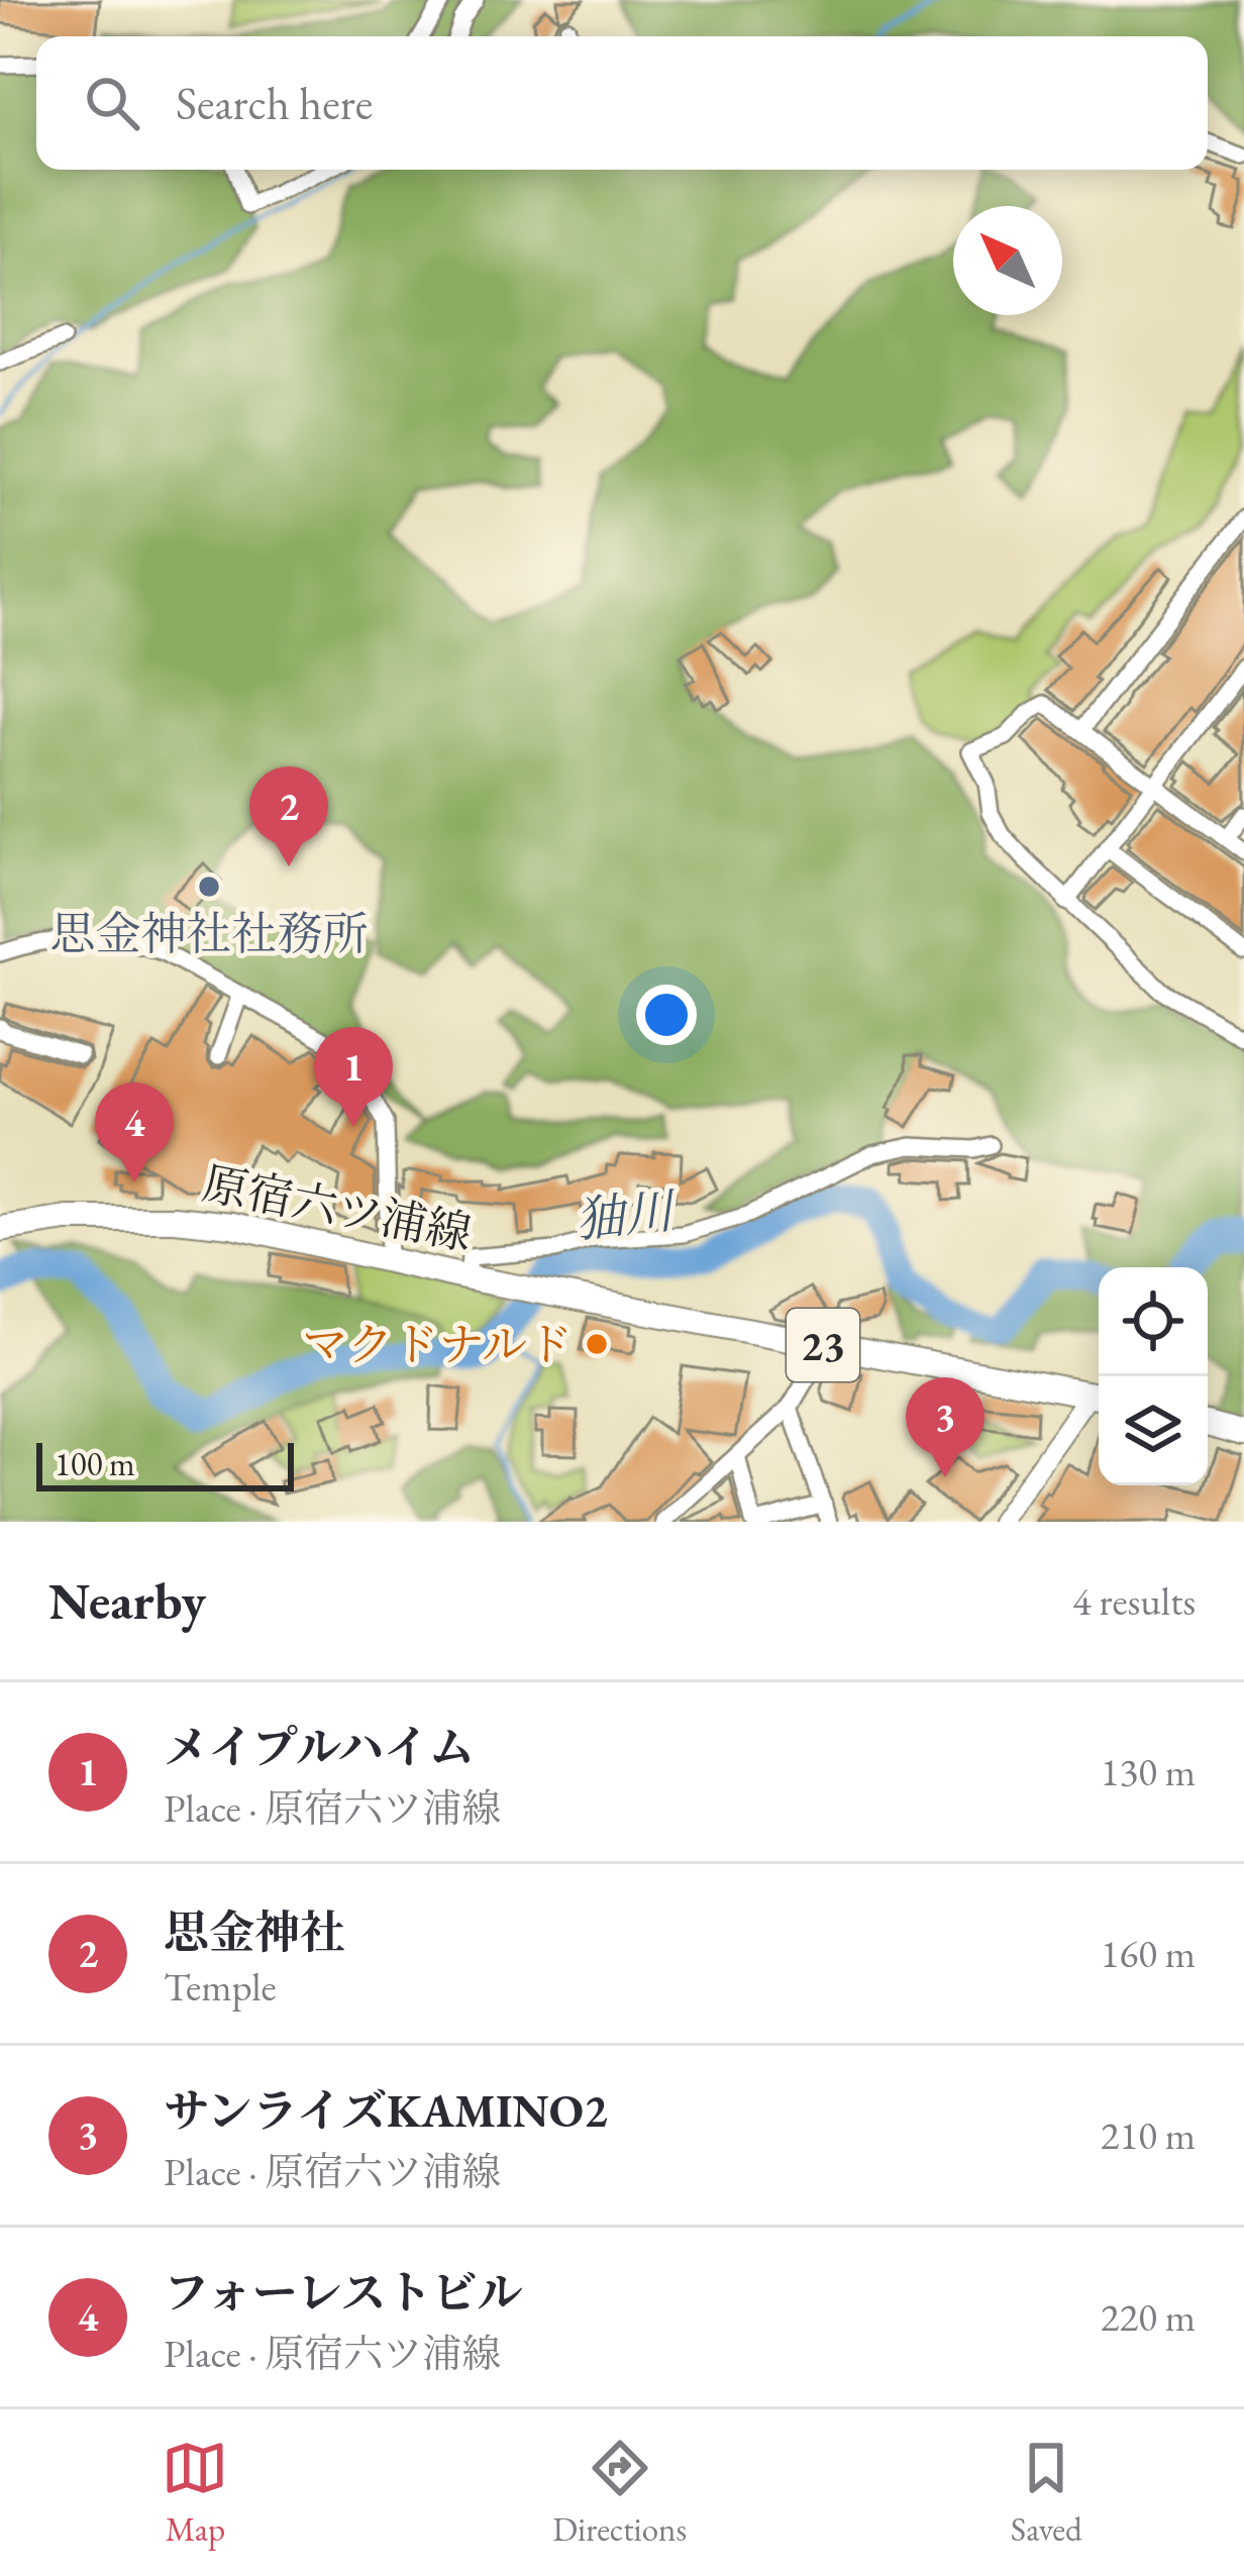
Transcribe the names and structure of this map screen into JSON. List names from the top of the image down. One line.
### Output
{"streets":{"main road":["原宿六ツ浦線","23"]},"crossings":[["原宿六ツ浦線","23"]],"water":["㹨川"],"places":["思金神社社務所","マクドナルド"],"scale_bar":"100 m","north":"top left","page":{"search":"Search here","pins":["2","1","4","3"],"scale":"100 m","heading":["Nearby","4 results"],"list":[{"mark":"1","name":"メイプルハイム","note":"Place · 原宿六ツ浦線","value":"130 m"},{"mark":"2","name":"思金神社","note":"Temple","value":"160 m"},{"mark":"3","name":"サンライズKAMINO2","note":"Place · 原宿六ツ浦線","value":"210 m"},{"mark":"4","name":"フォーレストビル","note":"Place · 原宿六ツ浦線","value":"220 m"}],"nav":["Map","Directions","Saved"]}}
